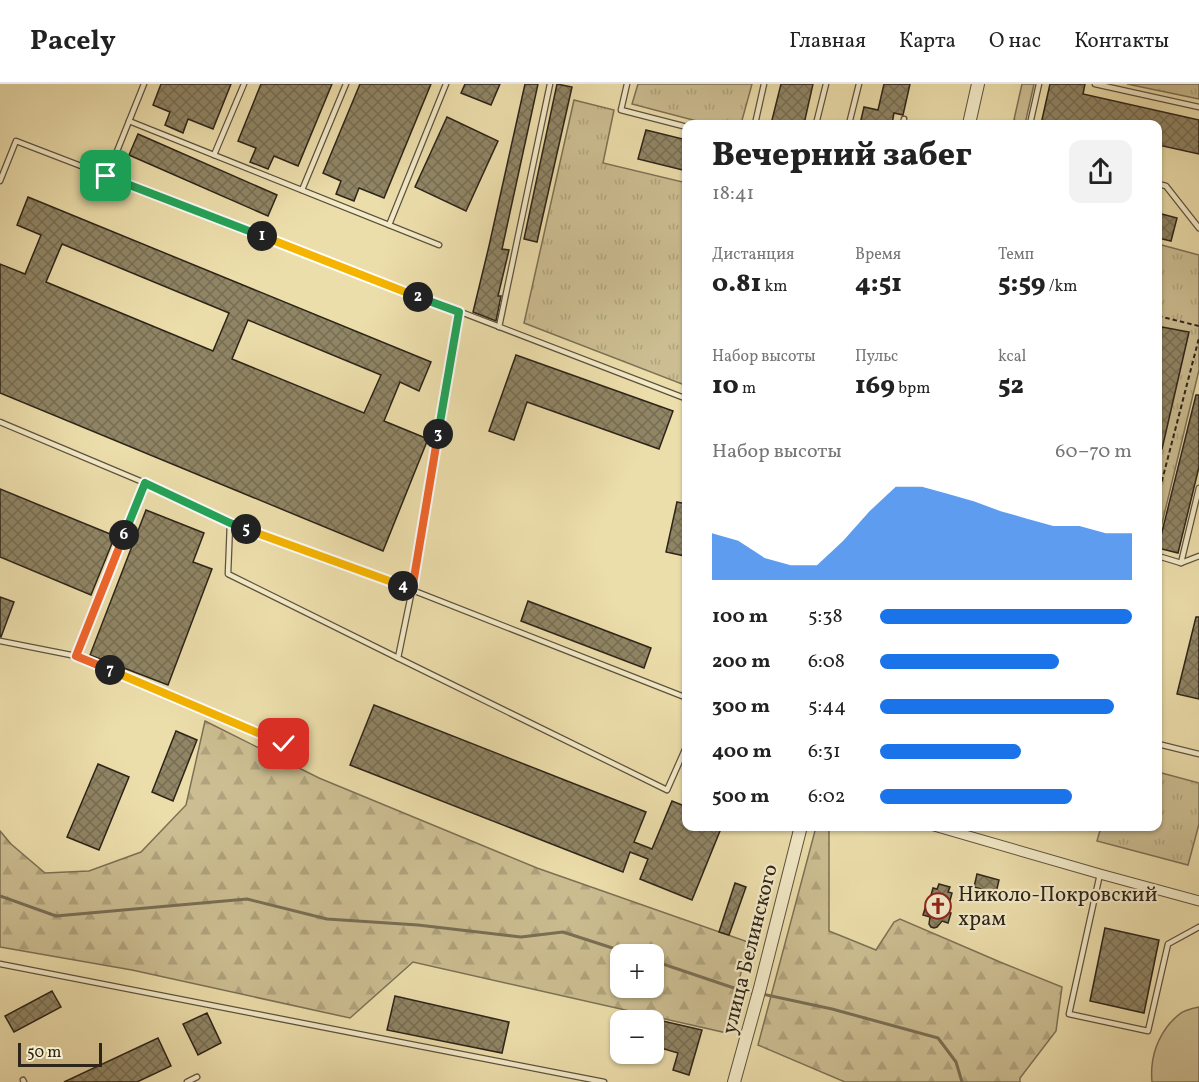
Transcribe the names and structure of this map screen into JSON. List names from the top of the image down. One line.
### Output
{"streets":{"street":["улица Белинского"]},"places":{"church":["Николо-Покровский храм"]},"scale_bar":"50 m","page":{"header":"Pacely","nav":["Главная","Карта","О нас","Контакты"],"heading":["Вечерний забег","18:41"],"pins":["1","2","3","5","6","4","7"],"stats":[["Дистанция","0.81 km"],["Время","4:51"],["Темп","5:59 /km"],["Набор высоты","10 m"],["Пульс","169 bpm"],["kcal","52"]],"chart":["Набор высоты","60–70 m"],"list":[{"name":"100 m","note":"5:38"},{"name":"200 m","note":"6:08"},{"name":"300 m","note":"5:44"},{"name":"400 m","note":"6:31"},{"name":"500 m","note":"6:02"}],"map_buttons":["+","−"],"scale":"50 m"}}
